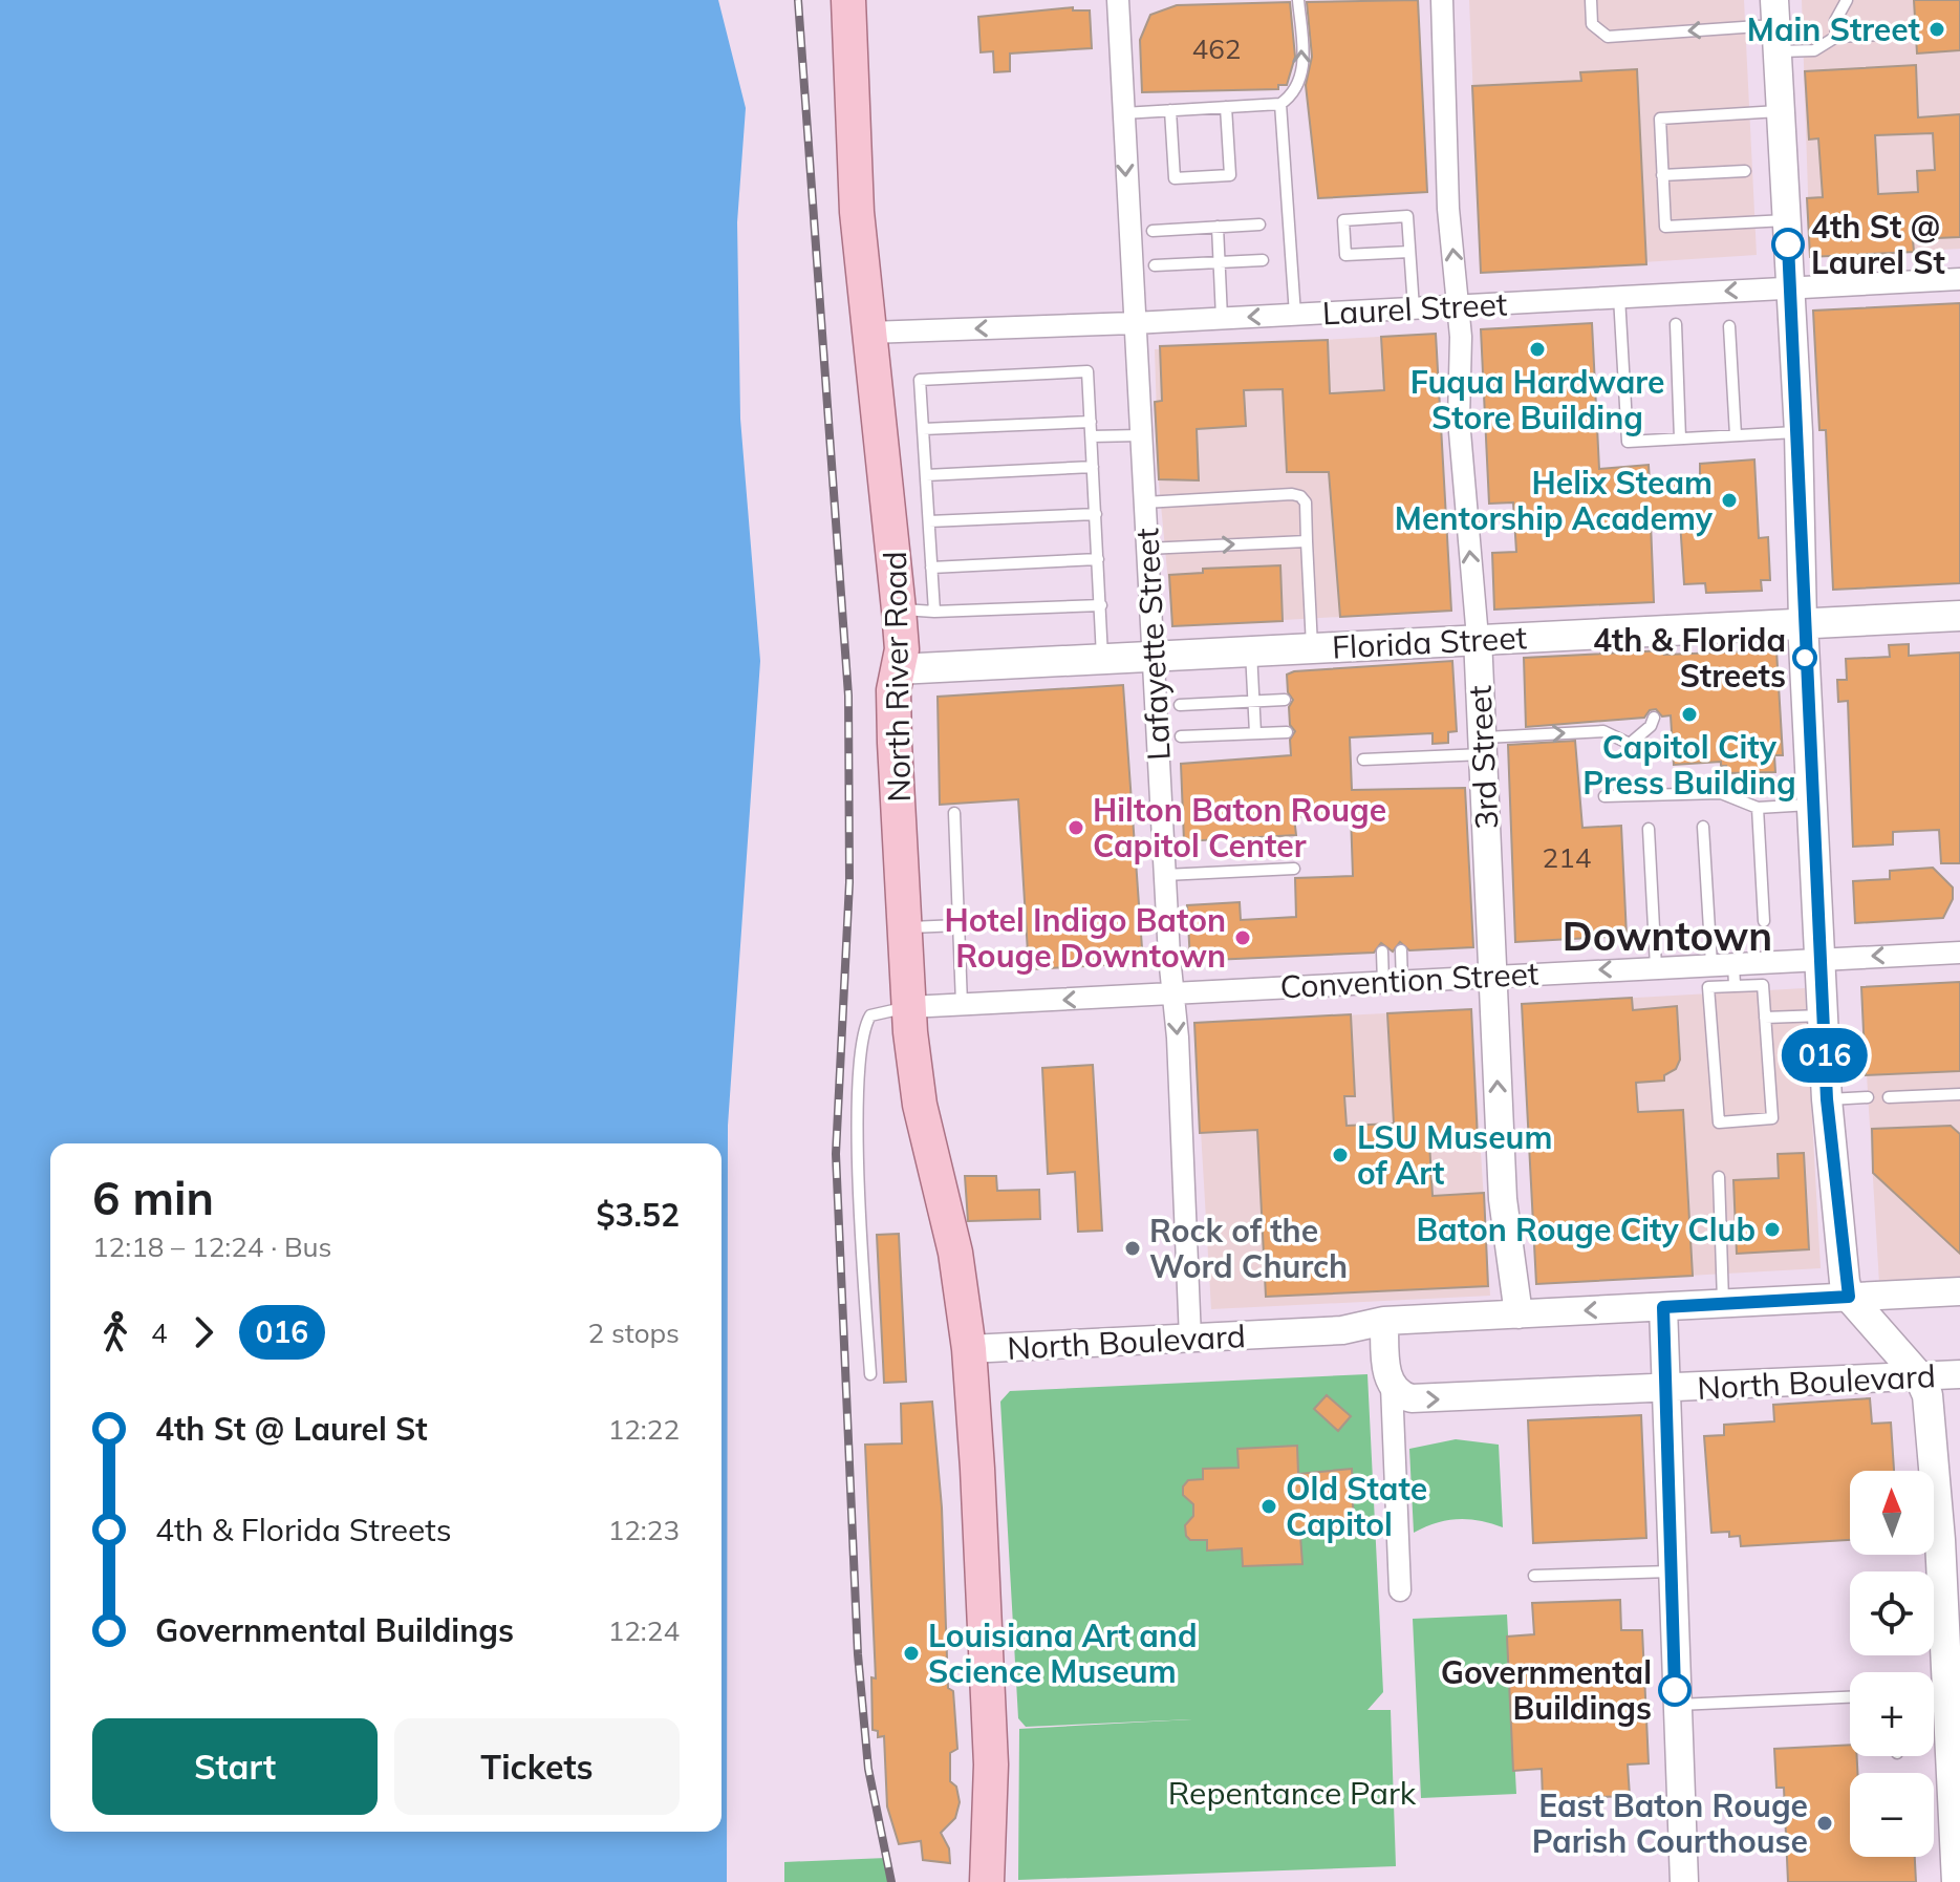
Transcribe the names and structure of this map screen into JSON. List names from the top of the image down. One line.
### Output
{"streets":{"main road":["Florida Street","North River Road"],"street":["Laurel Street","Lafayette Street","3rd Street","Convention Street","North Boulevard"]},"crossings":[["Laurel Street","Lafayette Street"],["Laurel Street","North River Road"],["Laurel Street","3rd Street"],["Florida Street","Lafayette Street"],["Florida Street","North River Road"],["Florida Street","3rd Street"],["Lafayette Street","Convention Street"],["Lafayette Street","North Boulevard"],["North River Road","Convention Street"],["North River Road","North Boulevard"],["3rd Street","Convention Street"],["3rd Street","North Boulevard"]],"one_way":["Laurel Street","Lafayette Street","3rd Street","Convention Street"],"districts":["Downtown"],"parks":["Repentance Park"],"places":["Main Street","4th St @ Laurel St","Fuqua Hardware Store Building","Helix Steam Mentorship Academy","4th & Florida Streets","Capitol City Press Building","Hilton Baton Rouge Capitol Center","Hotel Indigo Baton Rouge Downtown","LSU Museum of Art","Baton Rouge City Club","Rock of the Word Church","Old State Capitol","Louisiana Art and Science Museum","Governmental Buildings","East Baton Rouge Parish Courthouse"],"lines":["bus line 016"],"house_numbers":["462","214"],"north":"top","page":{"on_map":"016","heading":["6 min","12:18 – 12:24 · Bus","$3.52"],"legs":["4","016","2 stops"],"list":[{"name":"4th St @ Laurel St","value":"12:22"},{"name":"4th & Florida Streets","value":"12:23"},{"name":"Governmental Buildings","value":"12:24"}],"map_buttons":["+","−"],"buttons":["Start","Tickets"]}}
